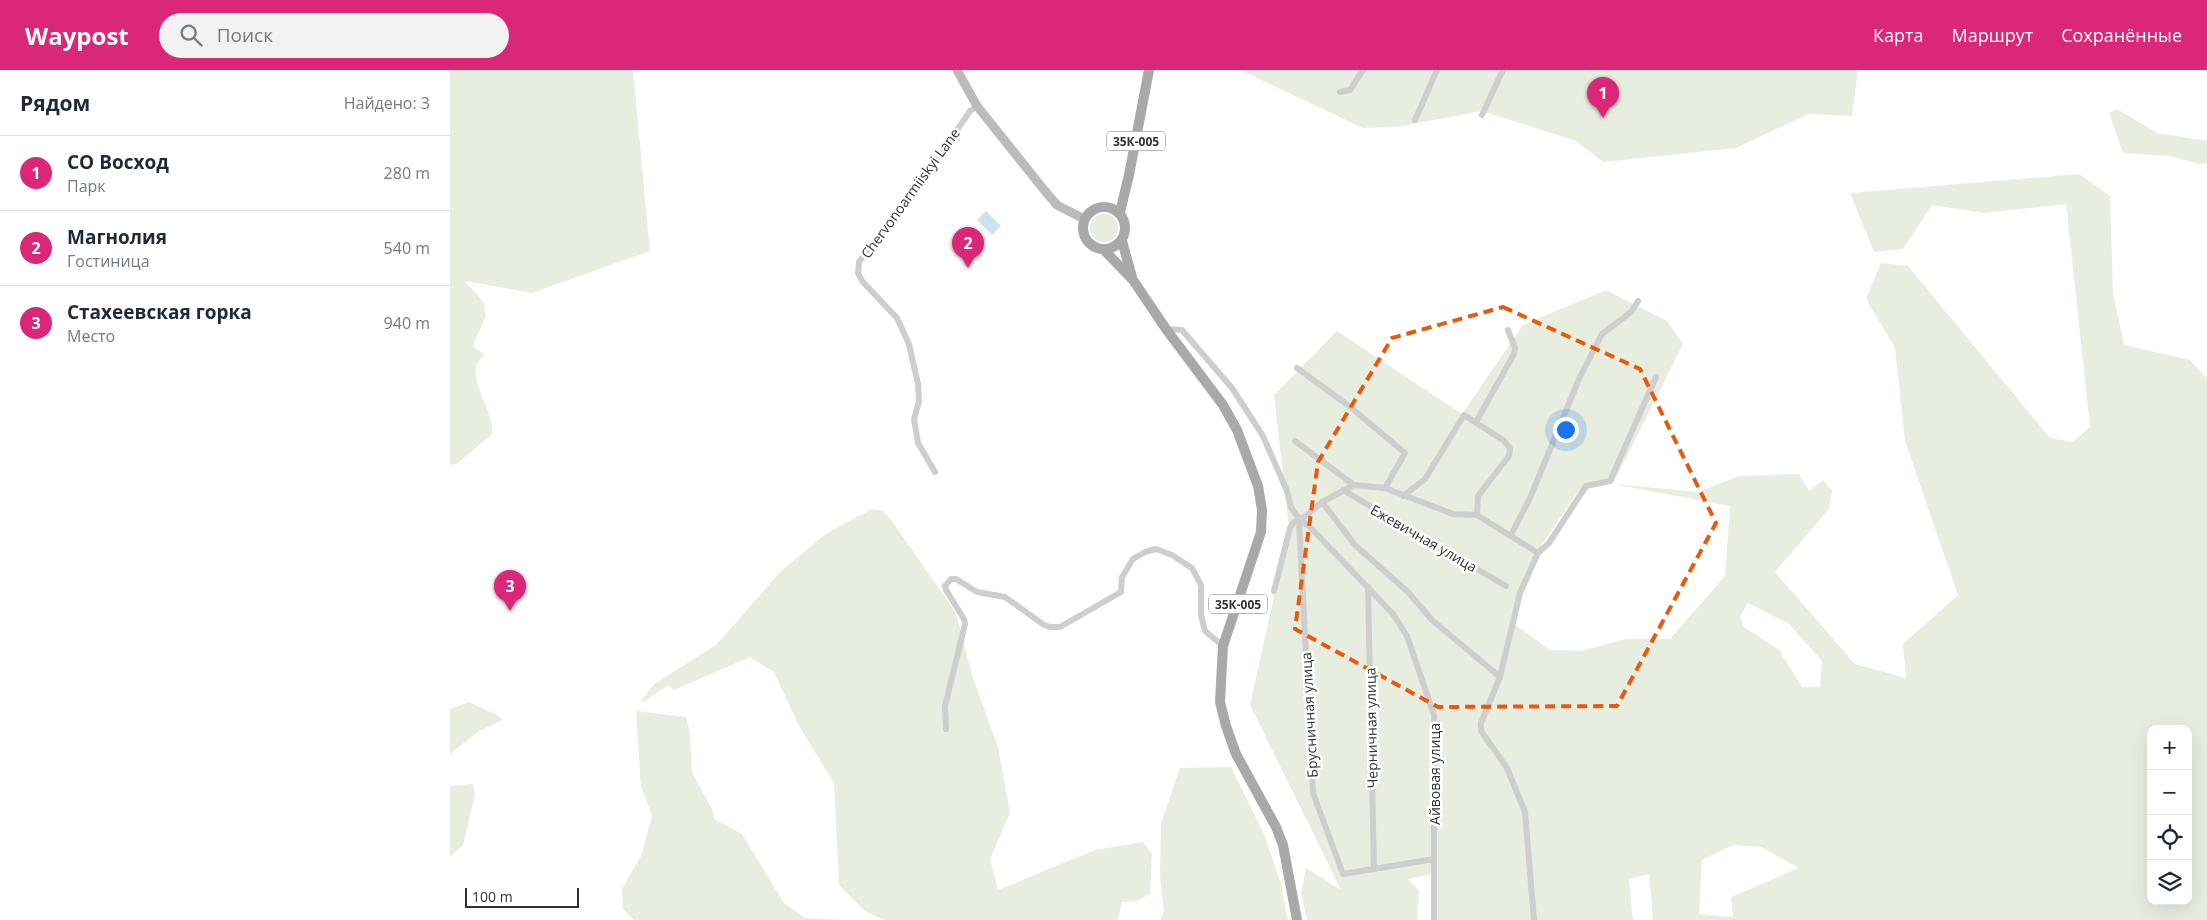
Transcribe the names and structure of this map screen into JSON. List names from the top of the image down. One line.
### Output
{"streets":{"main road":["35К-005"],"street":["Chervonoarmiiskyi Lane","Ежевичная улица","Брусничная улица","Черничная улица","Айвовая улица"]},"crossings":[["Брусничная улица","Черничная улица"],["Брусничная улица","Айвовая улица"],["Черничная улица","Айвовая улица"]],"scale_bar":"100 m","page":{"header":"Waypost","search":"Поиск","nav":["Карта","Маршрут","Сохранённые"],"heading":["Рядом","Найдено: 3"],"pins":["1","2","3"],"list":[{"mark":"1","name":"СО Восход","note":"Парк","value":"280 m"},{"mark":"2","name":"Магнолия","note":"Гостиница","value":"540 m"},{"mark":"3","name":"Стахеевская горка","note":"Место","value":"940 m"}],"map_buttons":["+","−"],"scale":"100 m"}}
